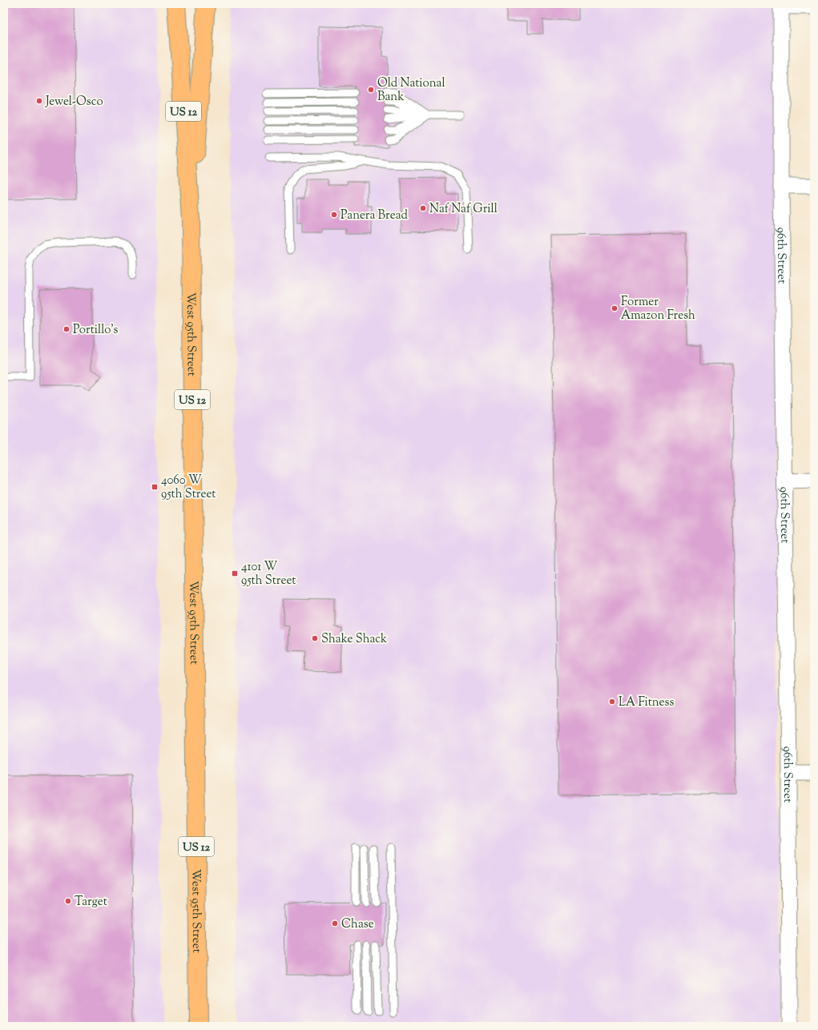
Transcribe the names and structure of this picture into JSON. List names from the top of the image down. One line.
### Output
{"streets":{"main road":["US 12","West 95th Street"],"street":["96th Street"]},"places":{"other":["Old National Bank","Jewel-Osco","Naf Naf Grill","Panera Bread","Former Amazon Fresh","Portillo's","Shake Shack","LA Fitness","Target","Chase"],"transit":["4060 W 95th Street","4101 W 95th Street"]}}
